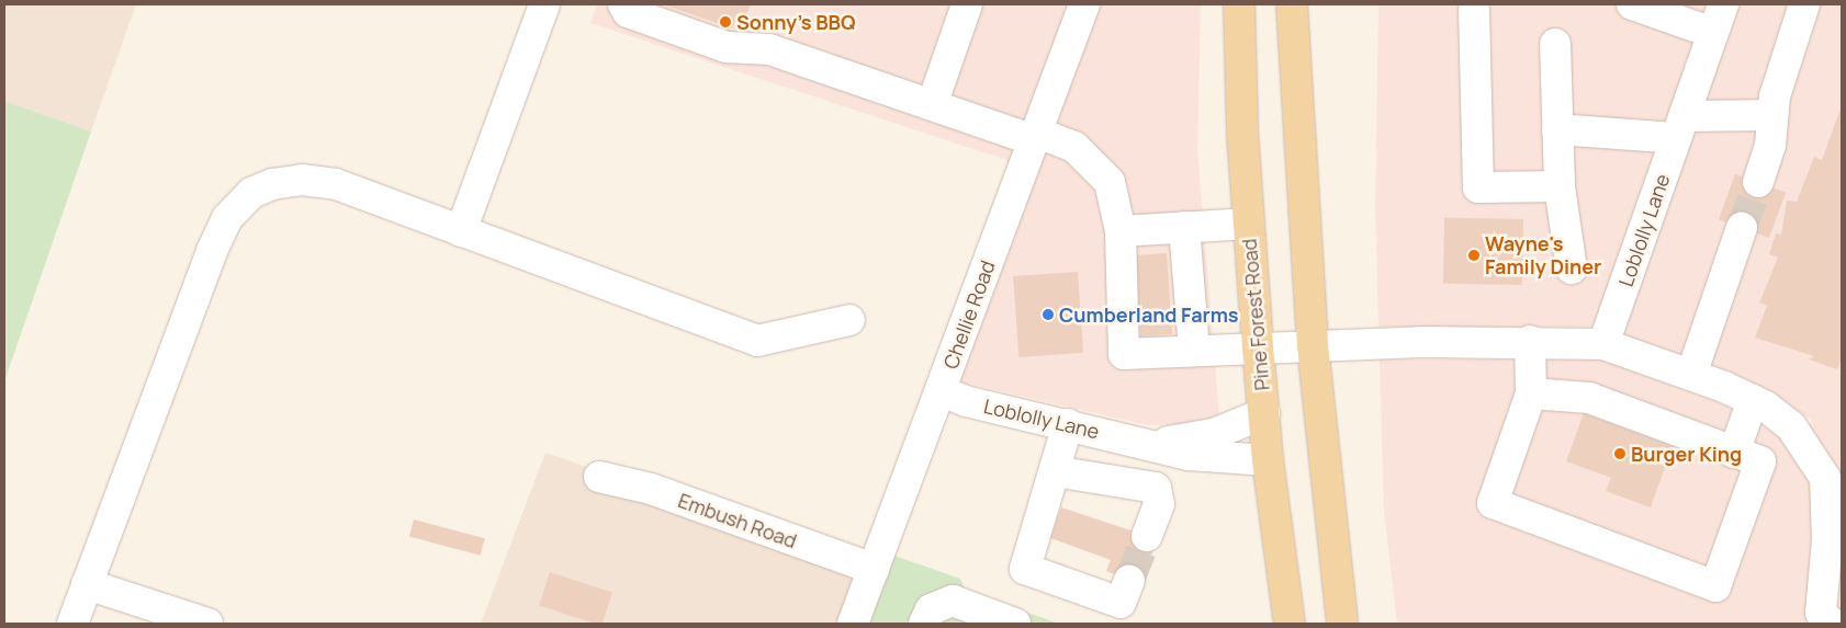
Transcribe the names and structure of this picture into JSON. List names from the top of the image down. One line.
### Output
{"streets":{"main road":["Pine Forest Road"],"street":["Loblolly Lane","Chellie Road","Embush Road"]},"crossings":[["Loblolly Lane","Chellie Road"],["Loblolly Lane","Pine Forest Road"],["Chellie Road","Embush Road"]],"places":["Sonny's BBQ","Wayne's Family Diner","Cumberland Farms","Burger King"]}
